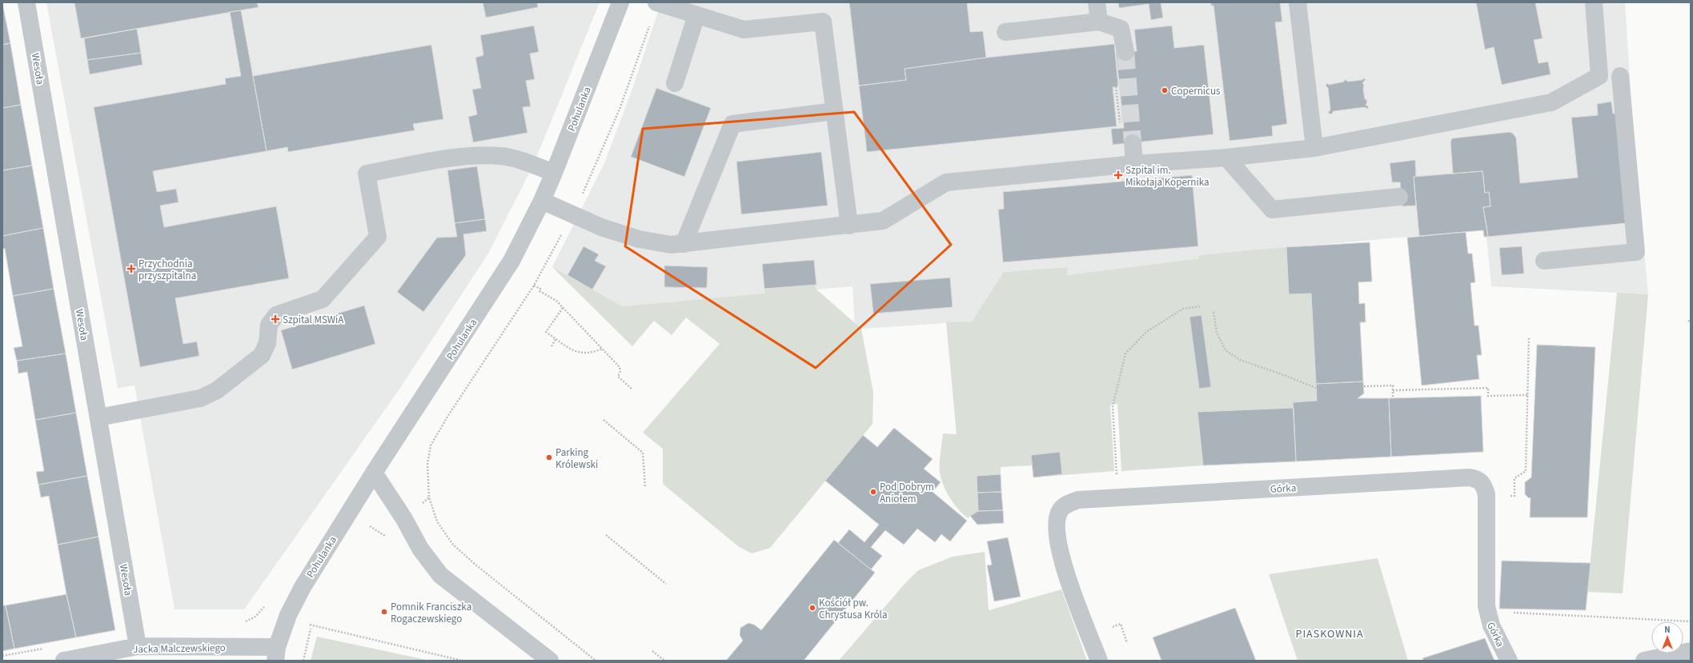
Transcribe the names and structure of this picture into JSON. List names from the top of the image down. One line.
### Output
{"streets":{"street":["Wesoła","Pohulanka","Górka","Jacka Malczewskiego"]},"crossings":[["Wesoła","Jacka Malczewskiego"],["Pohulanka","Jacka Malczewskiego"]],"districts":["PIASKOWNIA"],"places":{"other":["Copernicus","Parking Królewski","Pod Dobrym Aniołem","Kościół pw. Chrystusa Króla","Pomnik Franciszka Rogaczewskiego"],"health":["Szpital im. Mikołaja Kopernika","Przychodnia przyszpitalna","Szpital MSWiA"]},"north":"top"}
